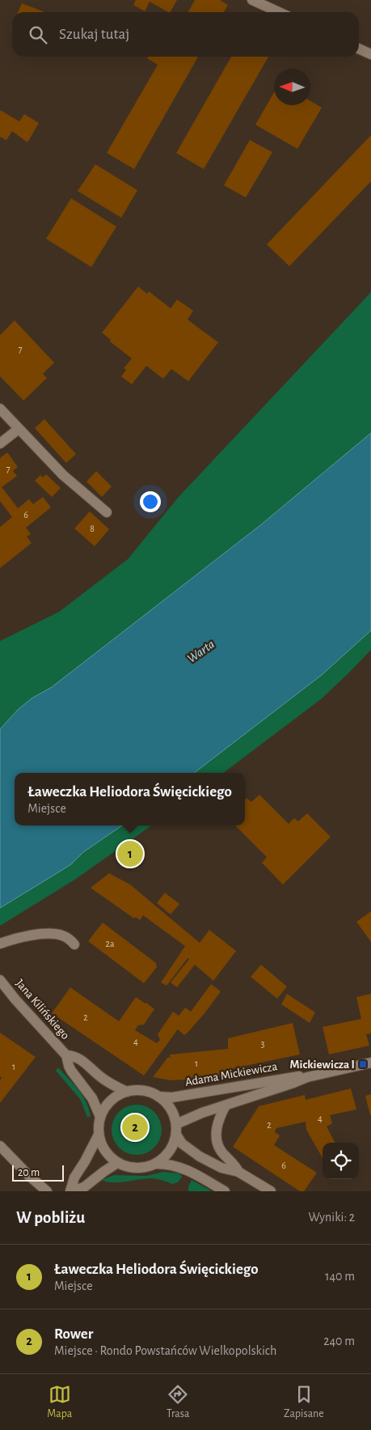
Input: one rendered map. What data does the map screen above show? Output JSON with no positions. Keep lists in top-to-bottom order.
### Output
{
  "streets": {
    "street": ["Jana Kilińskiego", "Adama Mickiewicza"]
  },
  "crossings": [
    ["Jana Kilińskiego", "Adama Mickiewicza"]
  ],
  "water": ["Warta"],
  "places": {
    "transit": ["Mickiewicza I"]
  },
  "house_numbers": [
    "7",
    "7",
    "6",
    "8",
    "2a",
    "2",
    "4",
    "3",
    "1",
    "1",
    "4",
    "2",
    "6"
  ],
  "scale_bar": "20 m",
  "north": "left",
  "page": {
    "search": "Szukaj tutaj",
    "popup": ["Ławeczka Heliodora Święcickiego", "Miejsce"],
    "pins": ["1", "2"],
    "scale": "20 m",
    "heading": ["W pobliżu", "Wyniki: 2"],
    "list": [
      {
        "mark": "1",
        "name": "Ławeczka Heliodora Święcickiego",
        "note": "Miejsce",
        "value": "140 m"
      },
      {
        "mark": "2",
        "name": "Rower",
        "note": "Miejsce · Rondo Powstańców Wielkopolskich",
        "value": "240 m"
      }
    ],
    "nav": ["Mapa", "Trasa", "Zapisane"]
  }
}
